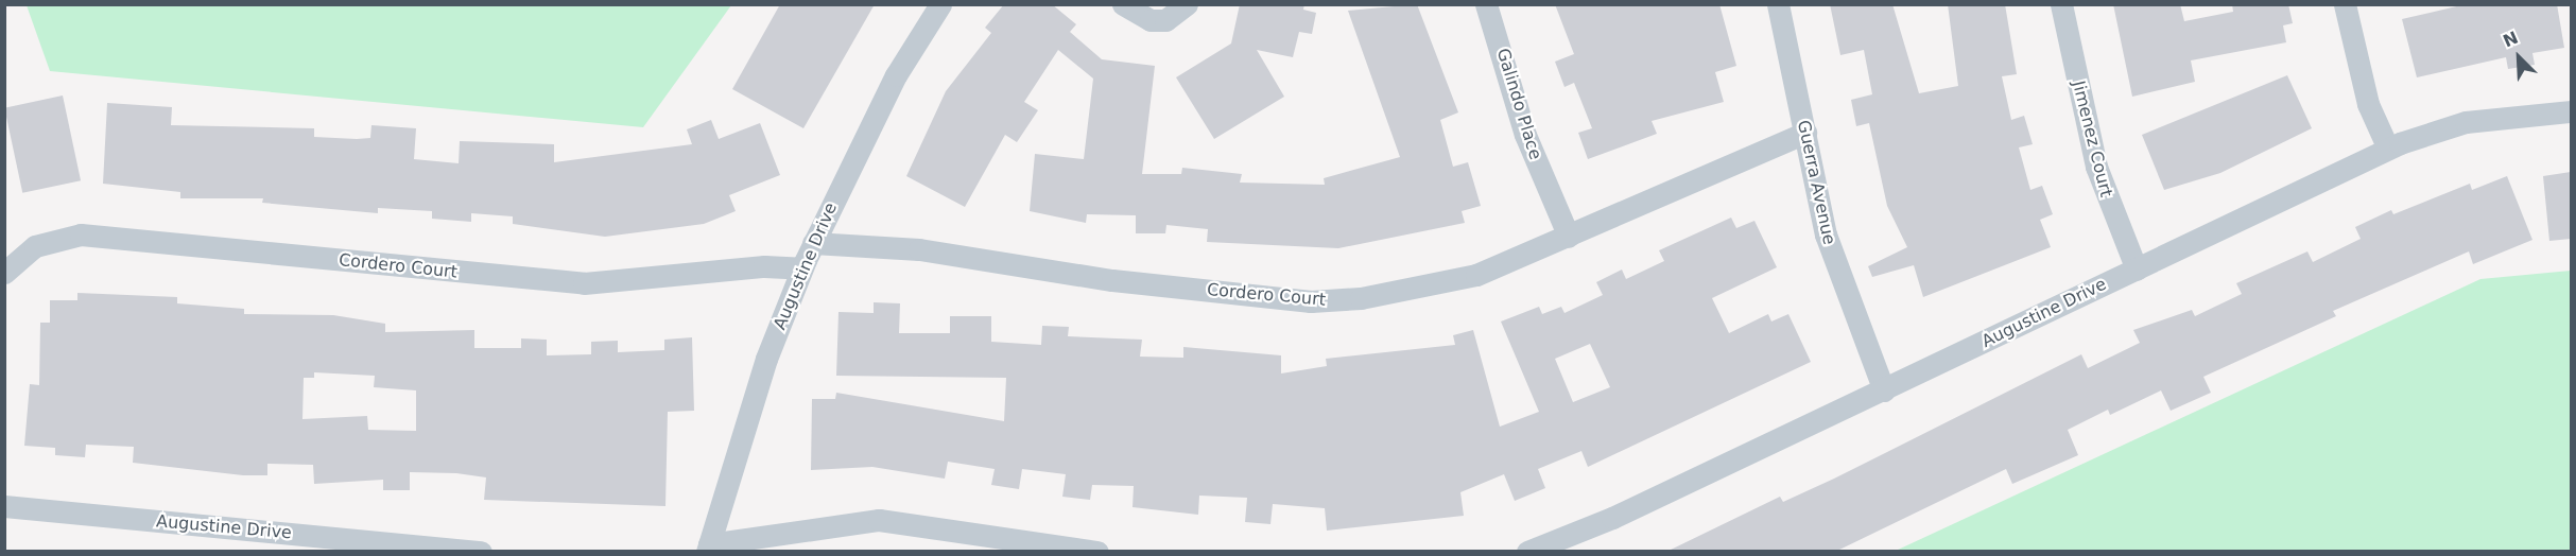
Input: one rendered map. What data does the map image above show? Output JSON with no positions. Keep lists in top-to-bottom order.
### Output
{
  "streets": {
    "street": [
      "Galindo Place",
      "Jimenez Court",
      "Guerra Avenue",
      "Cordero Court",
      "Augustine Drive"
    ]
  },
  "crossings": [
    ["Galindo Place", "Cordero Court"],
    ["Jimenez Court", "Augustine Drive"],
    ["Guerra Avenue", "Cordero Court"],
    ["Guerra Avenue", "Augustine Drive"],
    ["Cordero Court", "Augustine Drive"]
  ],
  "north": "top left"
}
